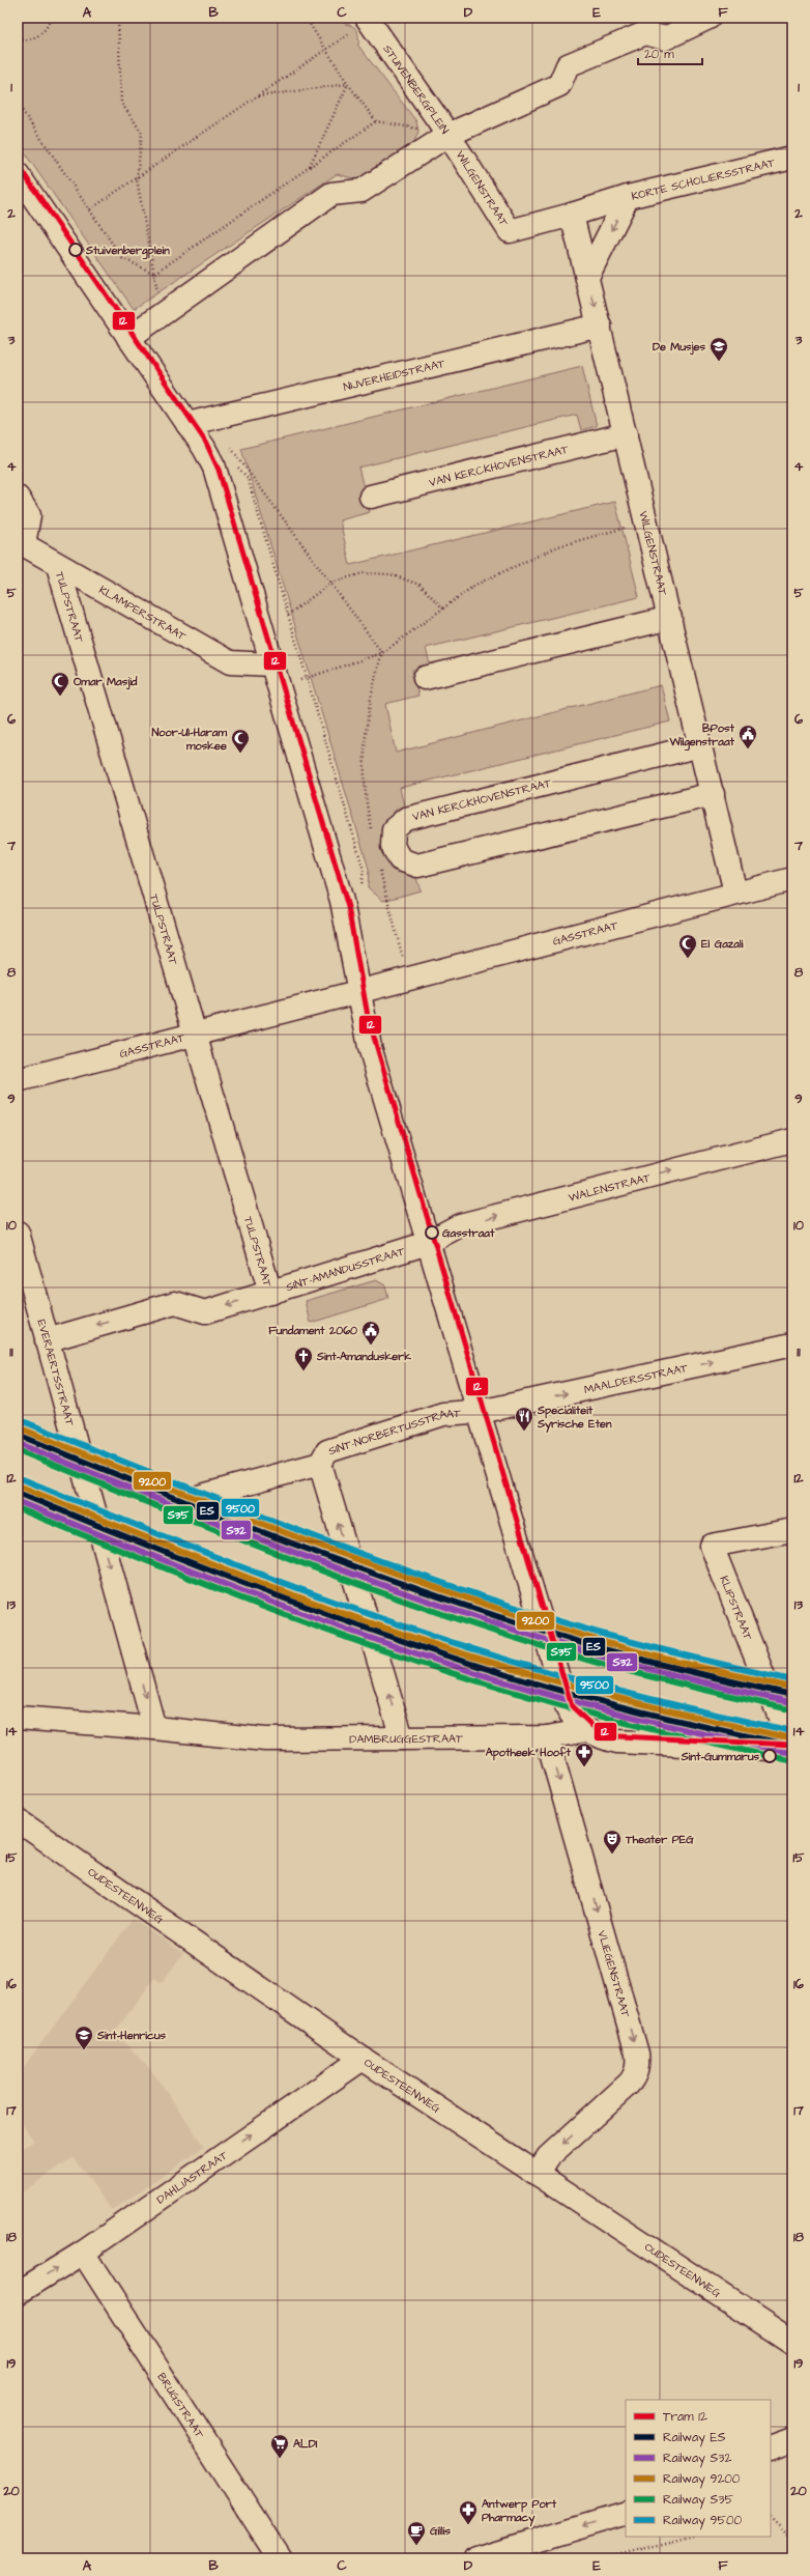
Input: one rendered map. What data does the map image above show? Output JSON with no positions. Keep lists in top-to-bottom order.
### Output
{
  "streets": {
    "street": [
      "STUIVENBERGPLEIN",
      "KORTE SCHOLIERSSTRAAT",
      "WILGENSTRAAT",
      "NIJVERHEIDSTRAAT",
      "VAN KERCKHOVENSTRAAT",
      "TULPSTRAAT",
      "KLAMPERSTRAAT",
      "GASSTRAAT",
      "WALENSTRAAT",
      "SINT-AMANDUSSTRAAT",
      "EVERAERTSSTRAAT",
      "MAALDERSSTRAAT",
      "SINT-NORBERTUSSTRAAT",
      "KLIPSTRAAT",
      "DAMBRUGGESTRAAT",
      "OUDESTEENWEG",
      "VLIEGENSTRAAT",
      "DAHLIASTRAAT",
      "BRUGSTRAAT"
    ]
  },
  "crossings": [
    ["STUIVENBERGPLEIN", "WILGENSTRAAT"],
    ["KORTE SCHOLIERSSTRAAT", "WILGENSTRAAT"],
    ["WILGENSTRAAT", "NIJVERHEIDSTRAAT"],
    ["WILGENSTRAAT", "VAN KERCKHOVENSTRAAT"],
    ["WILGENSTRAAT", "GASSTRAAT"],
    ["TULPSTRAAT", "KLAMPERSTRAAT"],
    ["TULPSTRAAT", "GASSTRAAT"],
    ["TULPSTRAAT", "SINT-AMANDUSSTRAAT"],
    ["WALENSTRAAT", "SINT-AMANDUSSTRAAT"],
    ["SINT-AMANDUSSTRAAT", "EVERAERTSSTRAAT"],
    ["EVERAERTSSTRAAT", "DAMBRUGGESTRAAT"],
    ["MAALDERSSTRAAT", "SINT-NORBERTUSSTRAAT"],
    ["DAMBRUGGESTRAAT", "VLIEGENSTRAAT"],
    ["OUDESTEENWEG", "VLIEGENSTRAAT"],
    ["OUDESTEENWEG", "DAHLIASTRAAT"],
    ["DAHLIASTRAAT", "BRUGSTRAAT"]
  ],
  "one_way": [
    "WALENSTRAAT",
    "SINT-AMANDUSSTRAAT",
    "EVERAERTSSTRAAT",
    "MAALDERSSTRAAT",
    "VLIEGENSTRAAT",
    "DAHLIASTRAAT"
  ],
  "places": {
    "other": ["Stuivenbergplein", "Gasstraat", "Sint-Gummarus"],
    "school or university": ["De Musjes", "Sint-Henricus"],
    "mosque": ["Omar Masjid", "Noor-Ul-Haram moskee", "El Gazali"],
    "public building": ["BPost Wilgenstraat", "Fundament 2060"],
    "church": ["Sint-Amanduskerk"],
    "restaurant": ["Specialiteit Syrische Eten"],
    "pharmacy": ["Apotheek Hooft", "Antwerp Port Pharmacy"],
    "theatre": ["Theater PEG"],
    "supermarket": ["ALDI"],
    "cafe": ["Gillis"]
  },
  "lines": [
    "tram line 12",
    "rail line 9500",
    "rail line 9200",
    "rail line ES",
    "rail line S32",
    "rail line S35"
  ],
  "legend": [
    "Tram 12",
    "Railway ES",
    "Railway S32",
    "Railway 9200",
    "Railway S35",
    "Railway 9500"
  ],
  "scale_bar": "20 m",
  "grid": {
    "columns": [
      "A",
      "B",
      "C",
      "D",
      "E",
      "F"
    ],
    "rows": [
      "1",
      "2",
      "3",
      "4",
      "5",
      "6",
      "7",
      "8",
      "9",
      "10",
      "11",
      "12",
      "13",
      "14",
      "15",
      "16",
      "17",
      "18",
      "19",
      "20"
    ]
  }
}
